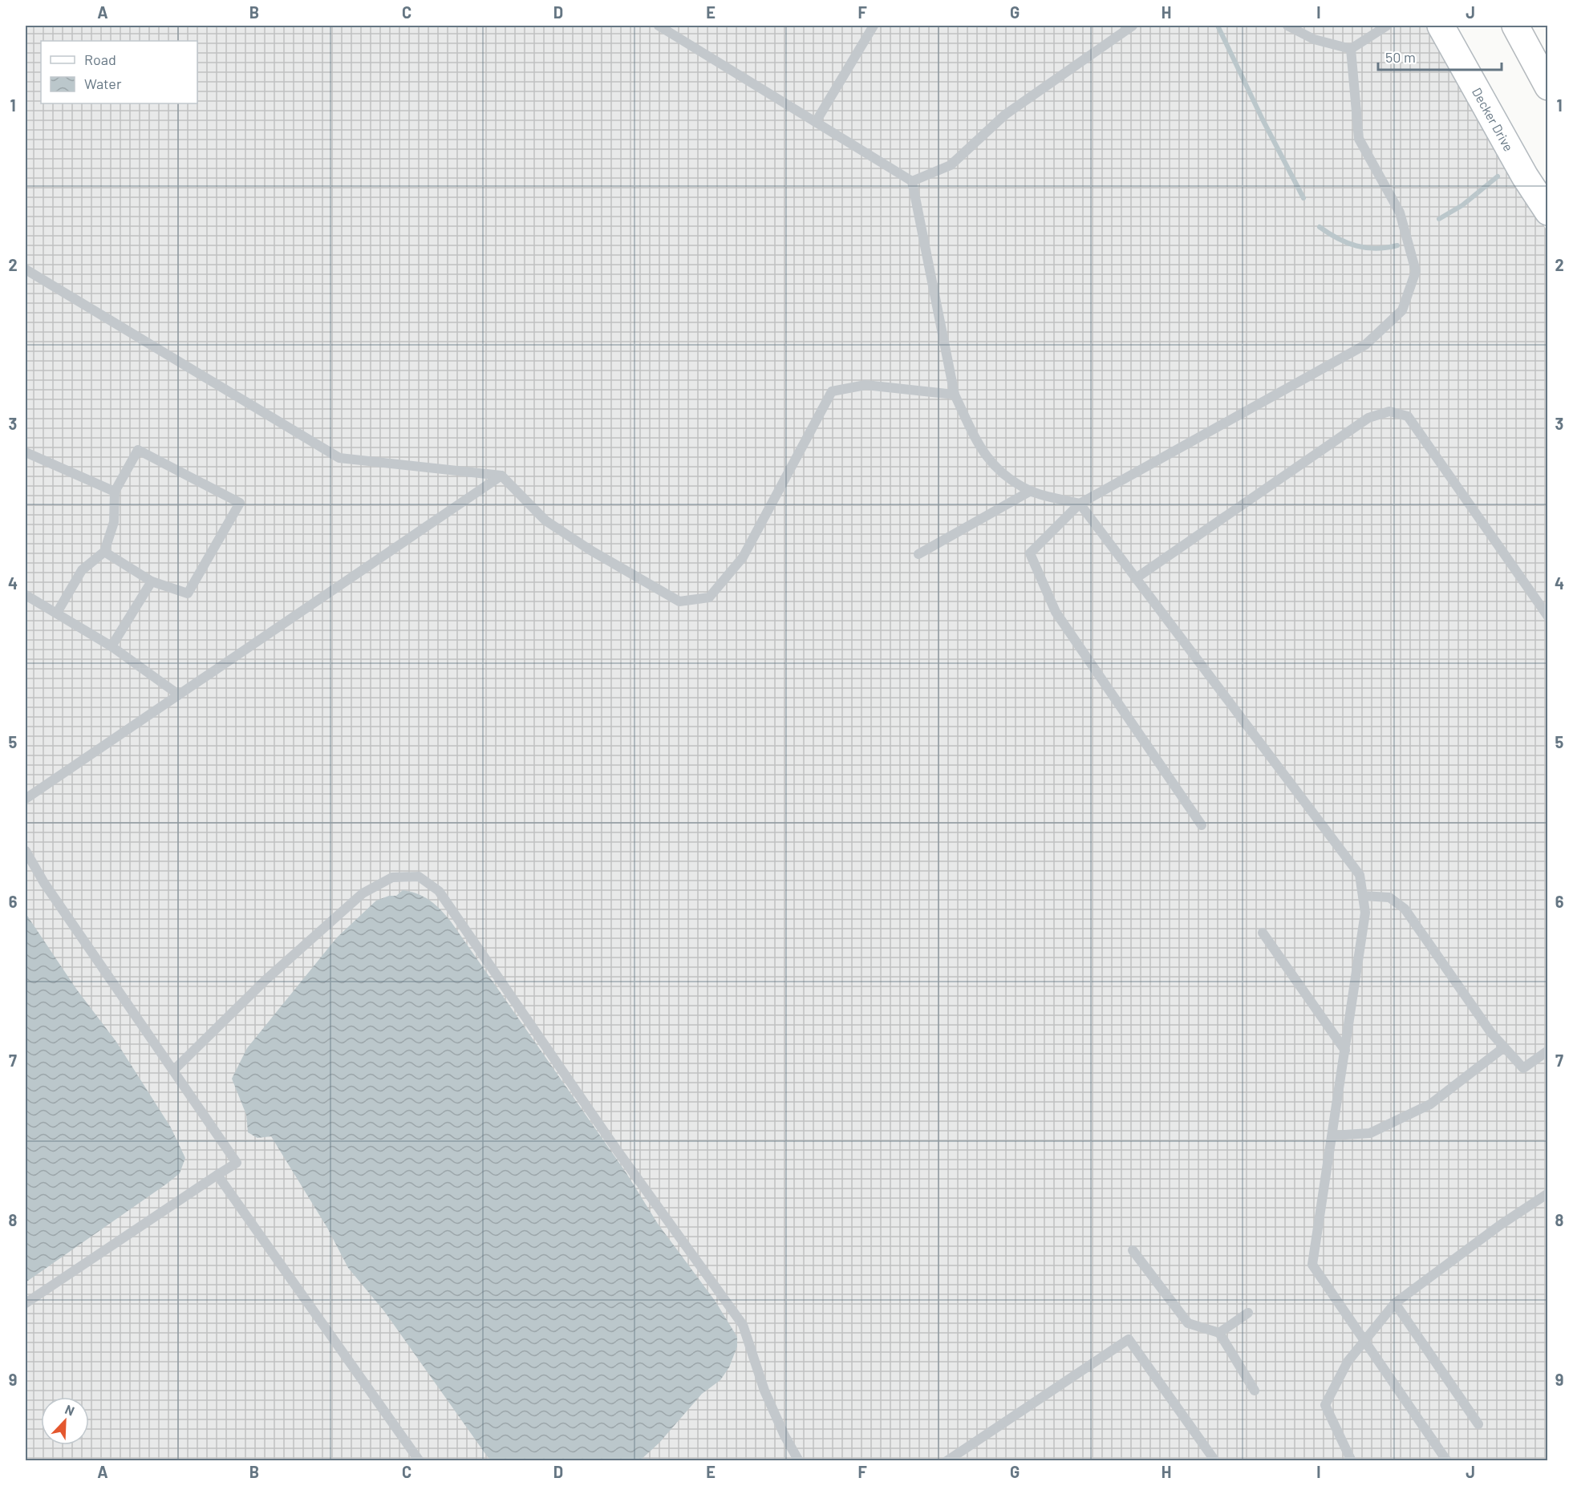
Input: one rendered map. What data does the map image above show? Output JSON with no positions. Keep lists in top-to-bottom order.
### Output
{
  "streets": {
    "main road": ["Decker Drive"]
  },
  "legend": ["Road", "Water"],
  "scale_bar": "50 m",
  "north": "top right",
  "grid": {
    "columns": [
      "A",
      "B",
      "C",
      "D",
      "E",
      "F",
      "G",
      "H",
      "I",
      "J"
    ],
    "rows": [
      "1",
      "2",
      "3",
      "4",
      "5",
      "6",
      "7",
      "8",
      "9"
    ]
  }
}
